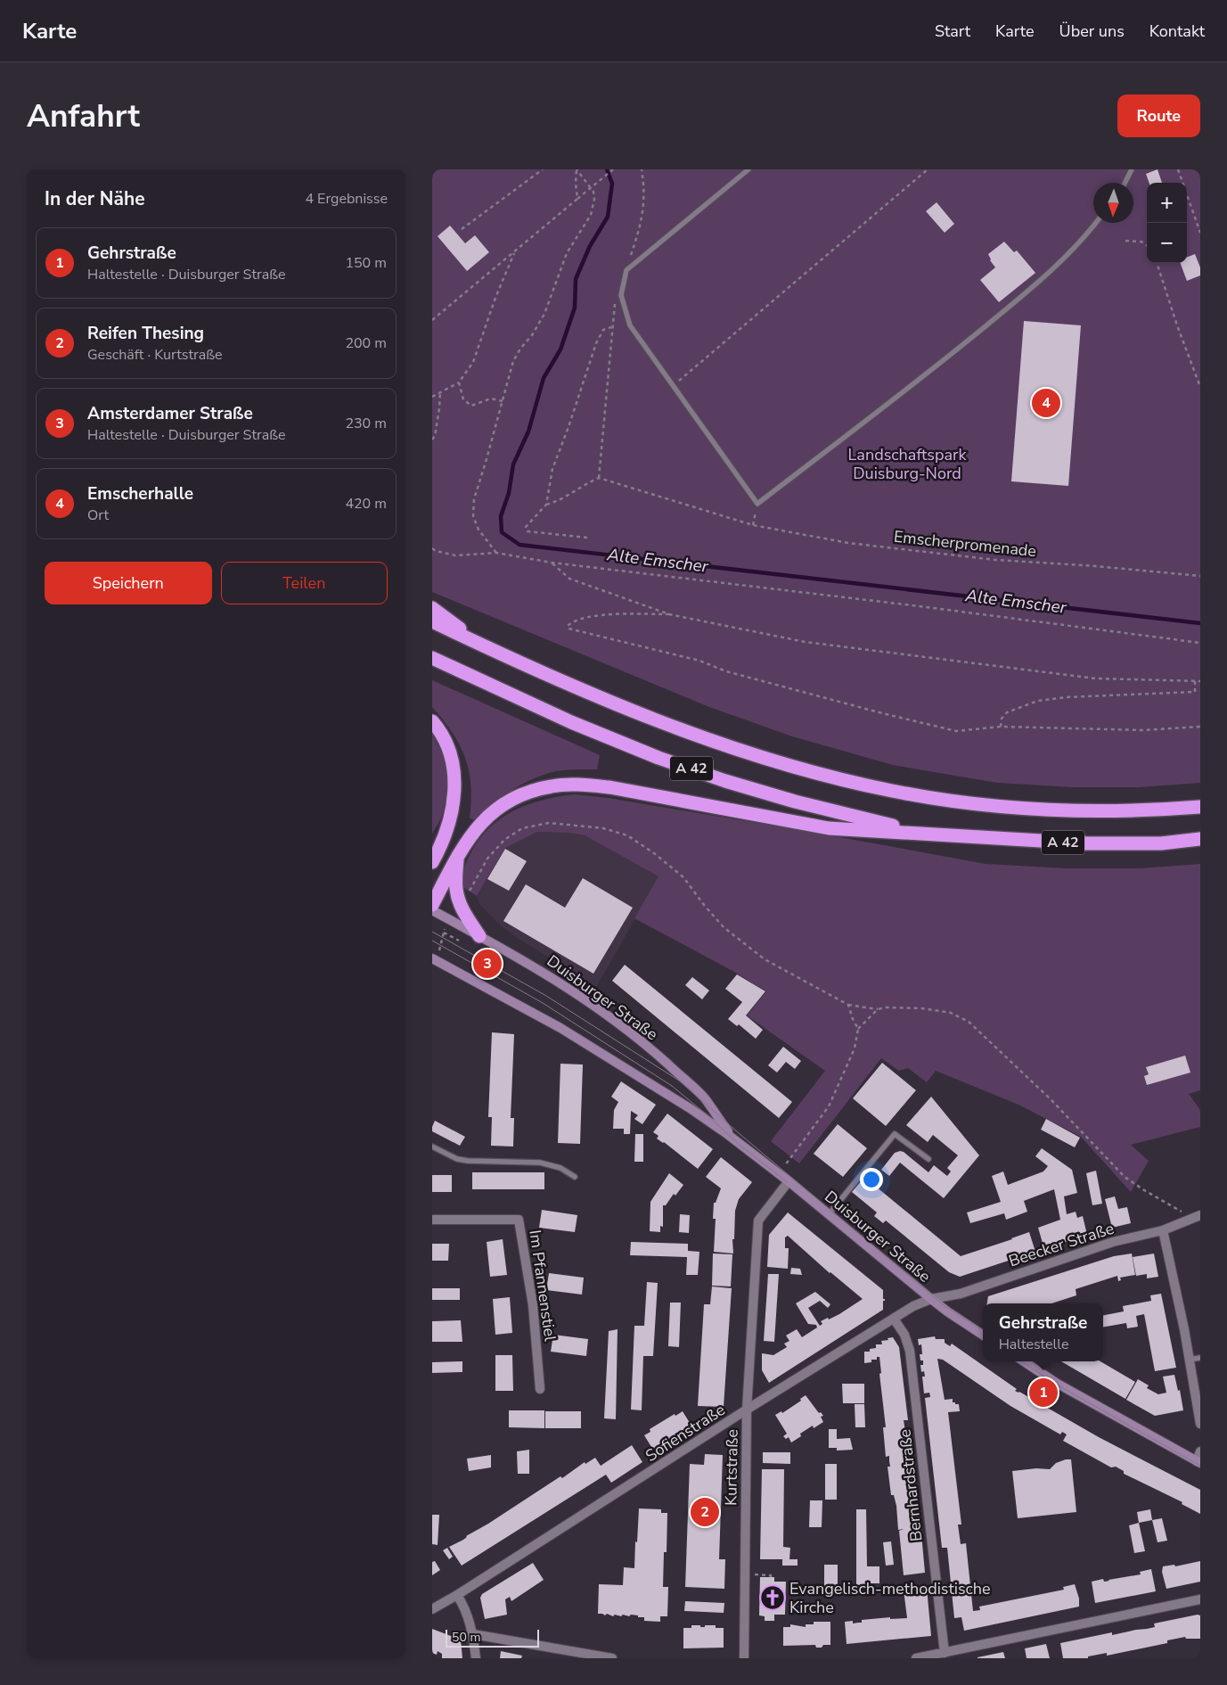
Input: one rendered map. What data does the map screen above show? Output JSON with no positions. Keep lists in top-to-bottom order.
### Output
{
  "streets": {
    "highway": ["A 42"],
    "main road": ["Duisburger Straße"],
    "street": [
      "Beecker Straße",
      "Im Pfannenstiel",
      "Sofienstraße",
      "Kurtstraße",
      "Bernhardstraße"
    ],
    "path": ["Emscherpromenade"]
  },
  "crossings": [
    ["Duisburger Straße", "Beecker Straße"],
    ["Duisburger Straße", "Sofienstraße"],
    ["Duisburger Straße", "Kurtstraße"],
    ["Beecker Straße", "Sofienstraße"],
    ["Sofienstraße", "Kurtstraße"],
    ["Sofienstraße", "Bernhardstraße"]
  ],
  "water": ["Alte Emscher"],
  "parks": ["Landschaftspark Duisburg-Nord"],
  "places": {
    "church": ["Evangelisch-methodistische Kirche"]
  },
  "scale_bar": "50 m",
  "north": "bottom",
  "page": {
    "header": "Karte",
    "nav": [
      "Start",
      "Karte",
      "Über uns",
      "Kontakt"
    ],
    "buttons": [
      "Route",
      ["Speichern", "Teilen"]
    ],
    "title": "Anfahrt",
    "heading": ["In der Nähe", "4 Ergebnisse"],
    "map_buttons": ["+", "−"],
    "list": [
      {
        "mark": "1",
        "name": "Gehrstraße",
        "note": "Haltestelle · Duisburger Straße",
        "value": "150 m"
      },
      {
        "mark": "2",
        "name": "Reifen Thesing",
        "note": "Geschäft · Kurtstraße",
        "value": "200 m"
      },
      {
        "mark": "3",
        "name": "Amsterdamer Straße",
        "note": "Haltestelle · Duisburger Straße",
        "value": "230 m"
      },
      {
        "mark": "4",
        "name": "Emscherhalle",
        "note": "Ort",
        "value": "420 m"
      }
    ],
    "pins": [
      "4",
      "3",
      "1",
      "2"
    ],
    "popup": ["Gehrstraße", "Haltestelle"],
    "scale": "50 m"
  }
}
